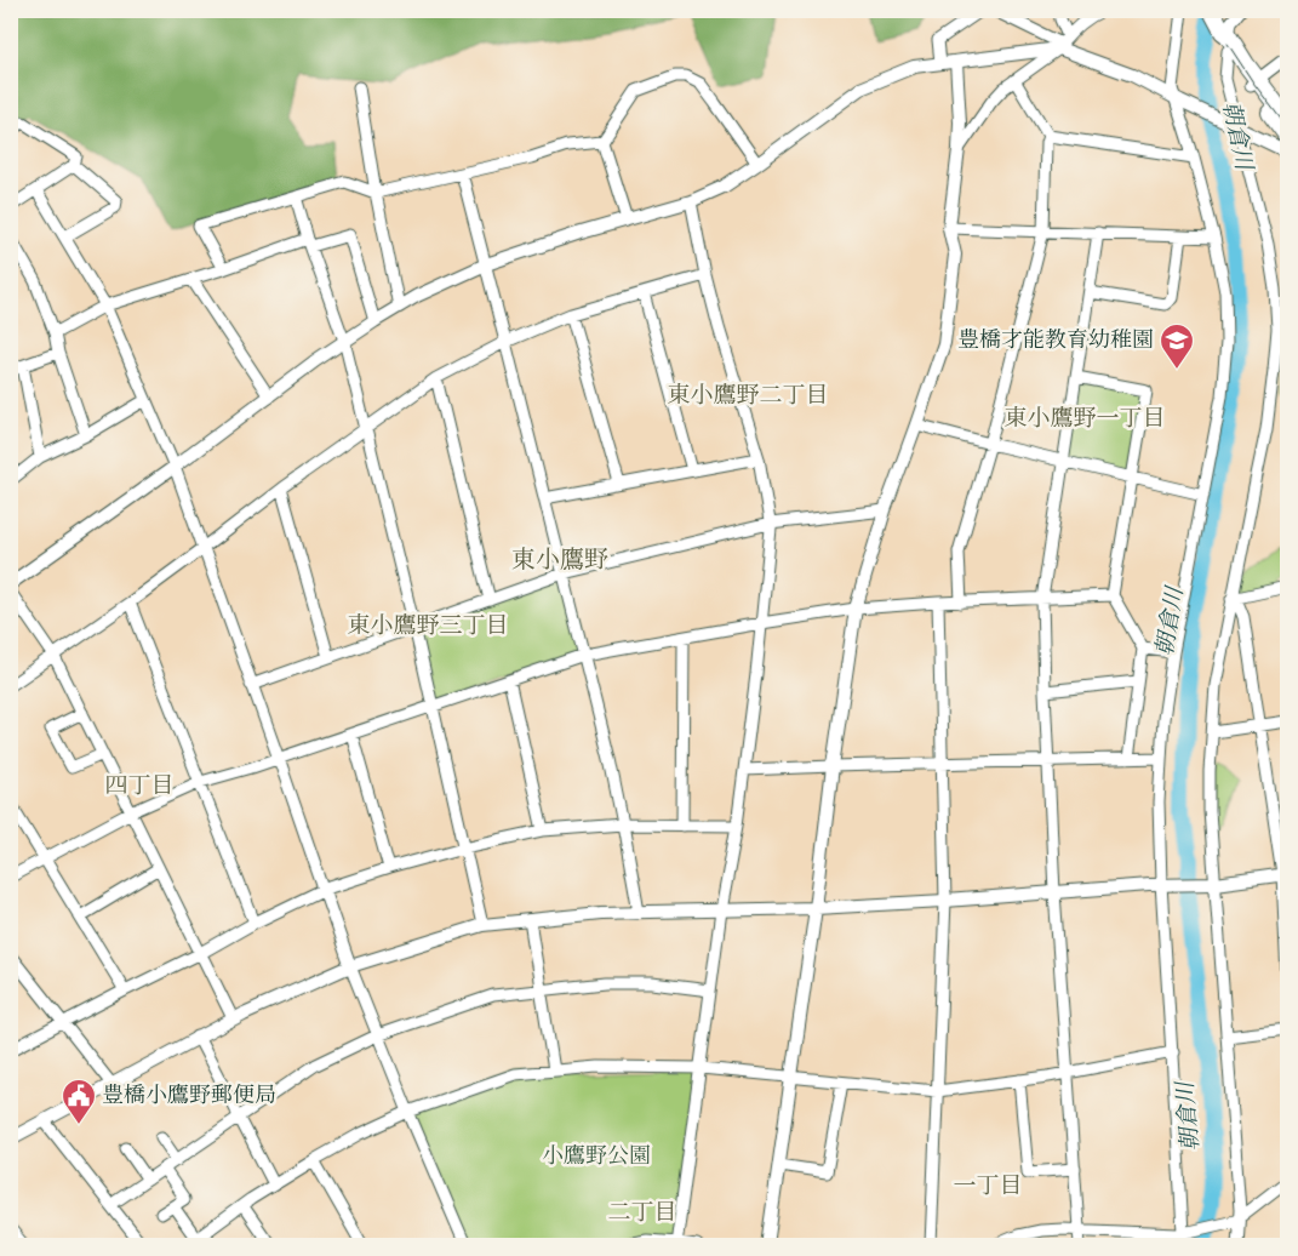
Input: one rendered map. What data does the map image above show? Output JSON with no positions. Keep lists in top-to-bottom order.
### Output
{
  "districts": [
    "東小鷹野二丁目",
    "東小鷹野一丁目",
    "東小鷹野",
    "東小鷹野三丁目",
    "四丁目",
    "一丁目",
    "二丁目"
  ],
  "water": ["朝倉川"],
  "parks": ["小鷹野公園"],
  "places": {
    "school or university": ["豊橋才能教育幼稚園"],
    "public building": ["豊橋小鷹野郵便局"]
  }
}
